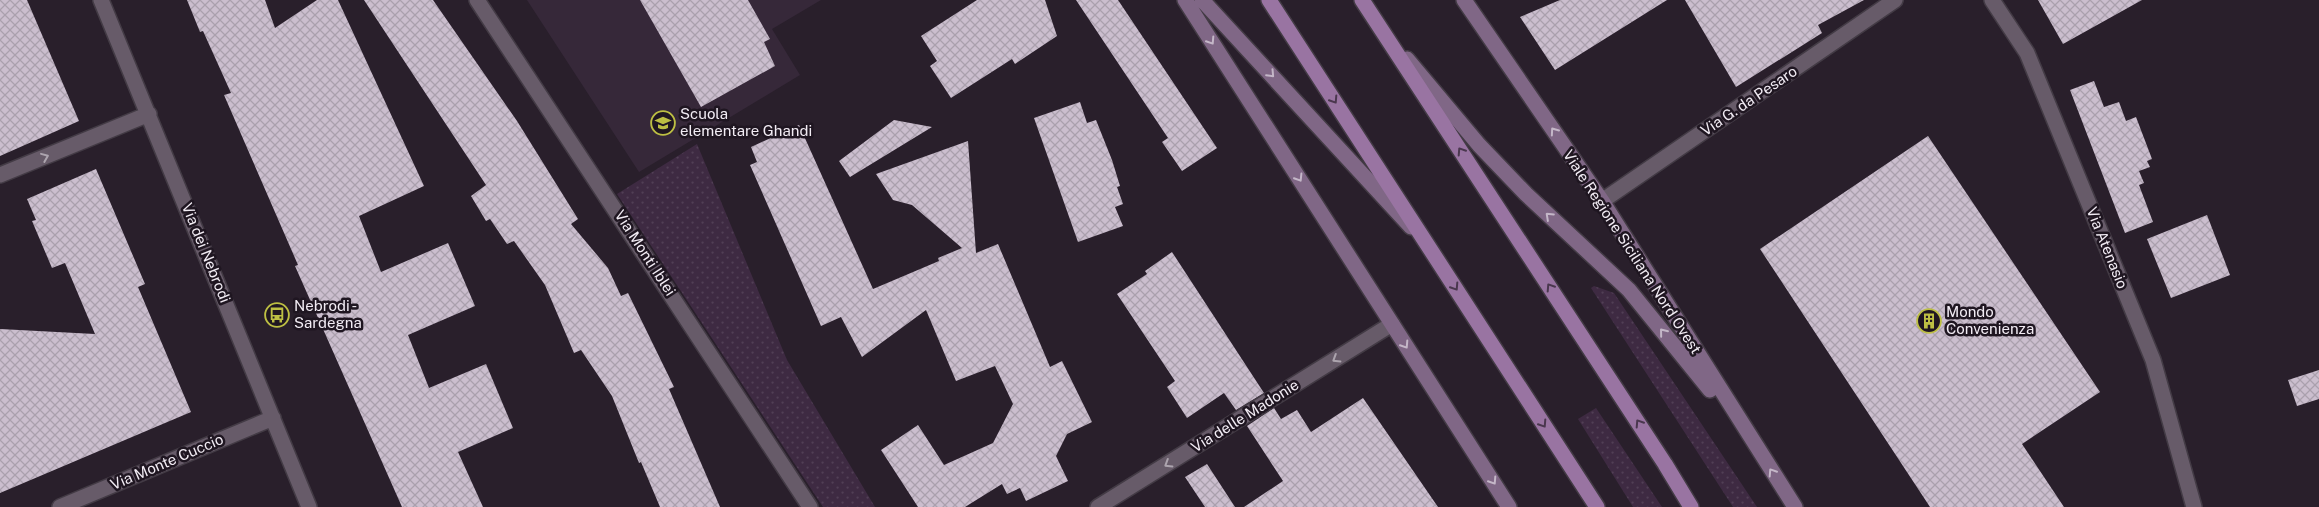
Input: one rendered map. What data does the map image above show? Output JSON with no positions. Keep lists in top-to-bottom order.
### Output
{
  "streets": {
    "street": [
      "Via G. da Pesaro",
      "Via Atenasio",
      "Viale Regione Siciliana Nord Ovest",
      "Via dei Nebrodi",
      "Via Monti Iblei",
      "Via delle Madonie",
      "Via Monte Cuccio"
    ]
  },
  "crossings": [
    ["Via G. da Pesaro", "Viale Regione Siciliana Nord Ovest"],
    ["Via dei Nebrodi", "Via Monte Cuccio"]
  ],
  "one_way": ["Via delle Madonie"],
  "places": {
    "school or university": ["Scuola elementare Ghandi"],
    "bus stop": ["Nebrodi - Sardegna"],
    "building": ["Mondo Convenienza"]
  }
}
